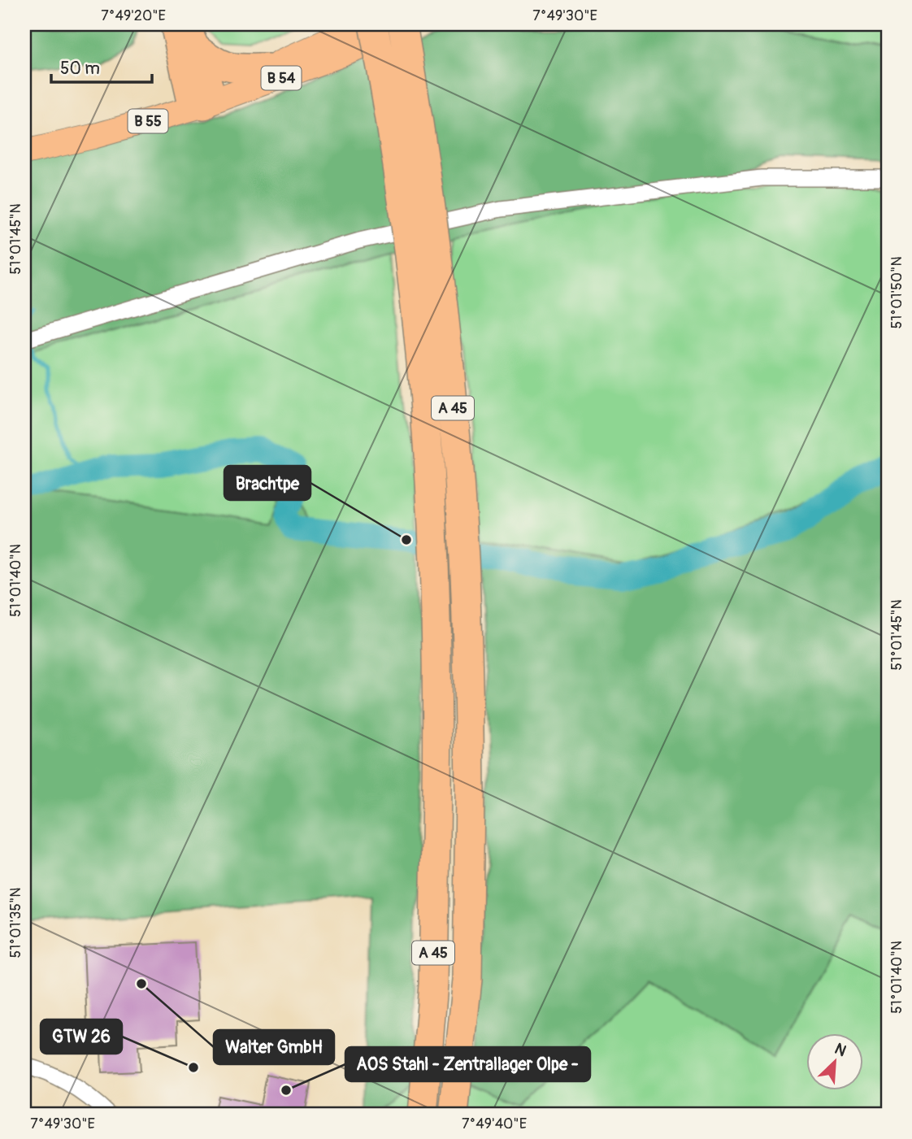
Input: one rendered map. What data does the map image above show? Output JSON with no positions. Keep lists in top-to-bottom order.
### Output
{
  "streets": {
    "highway": ["A 45"],
    "main road": ["B 54", "B 55"]
  },
  "crossings": [
    ["B 54", "B 55"],
    ["B 54", "A 45"]
  ],
  "places": [
    "Brachtpe",
    "Walter GmbH",
    "GTW 26",
    "AOS Stahl - Zentrallager Olpe -"
  ],
  "scale_bar": "50 m",
  "north": "top right",
  "coordinates": [
    "7°49'20\"E",
    "7°49'30\"E",
    "51°01'45\"N",
    "51°01'50\"N",
    "51°01'40\"N",
    "51°01'35\"N",
    "7°49'40\"E"
  ]
}
